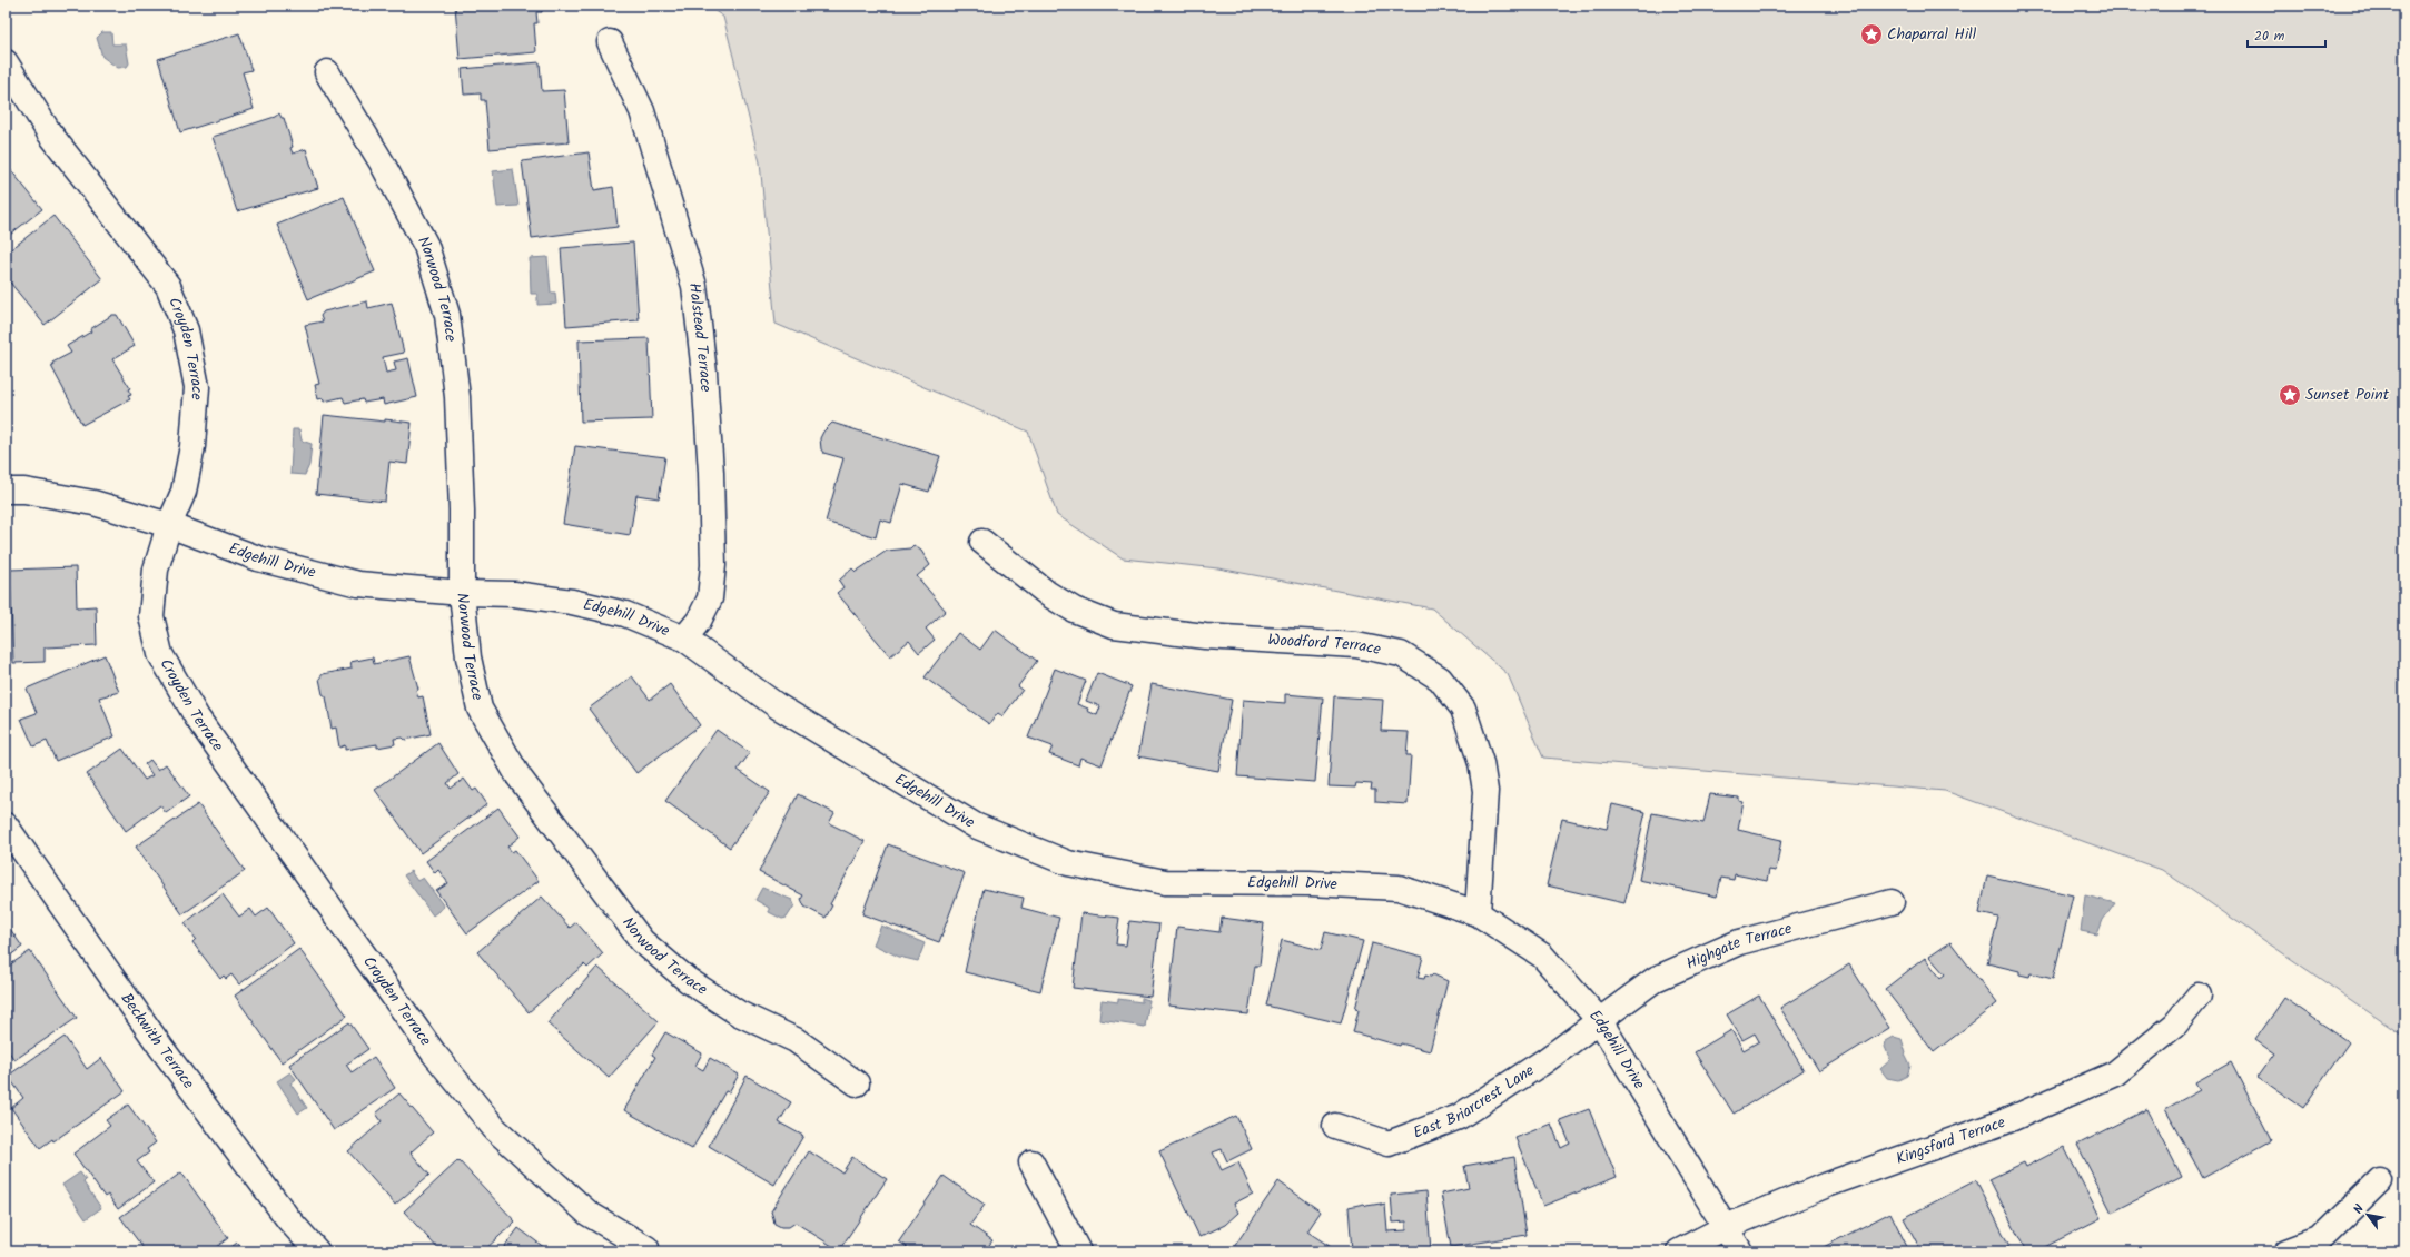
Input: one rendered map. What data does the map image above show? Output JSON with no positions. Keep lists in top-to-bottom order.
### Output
{
  "streets": {
    "street": [
      "Norwood Terrace",
      "Halstead Terrace",
      "Croyden Terrace",
      "Edgehill Drive",
      "Woodford Terrace",
      "Highgate Terrace",
      "Beckwith Terrace",
      "East Briarcrest Lane",
      "Kingsford Terrace"
    ]
  },
  "crossings": [
    ["Norwood Terrace", "Edgehill Drive"],
    ["Halstead Terrace", "Edgehill Drive"],
    ["Croyden Terrace", "Edgehill Drive"],
    ["Edgehill Drive", "Woodford Terrace"],
    ["Edgehill Drive", "Highgate Terrace"],
    ["Edgehill Drive", "East Briarcrest Lane"],
    ["Edgehill Drive", "Kingsford Terrace"],
    ["Highgate Terrace", "East Briarcrest Lane"]
  ],
  "places": {
    "place": ["Chaparral Hill", "Sunset Point"]
  },
  "scale_bar": "20 m",
  "north": "top left"
}
